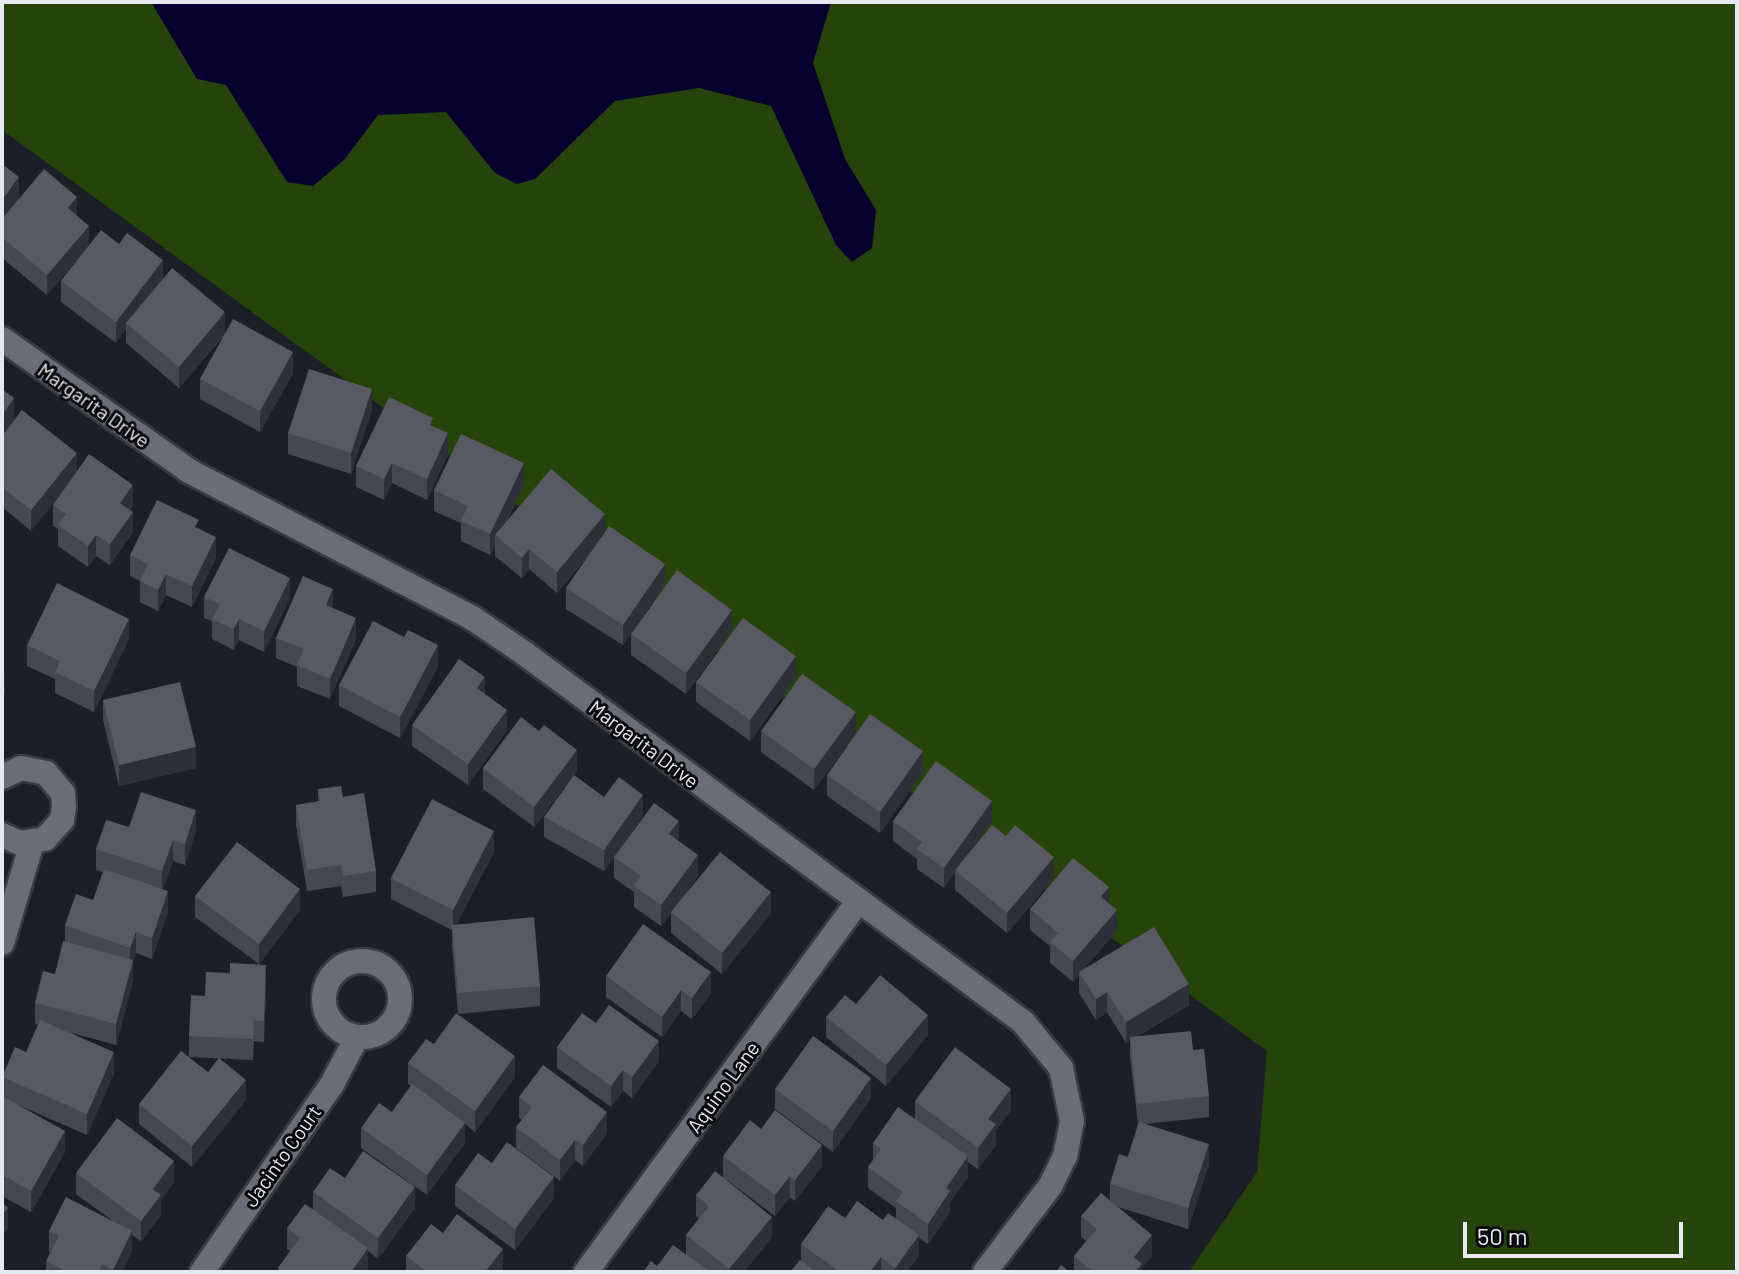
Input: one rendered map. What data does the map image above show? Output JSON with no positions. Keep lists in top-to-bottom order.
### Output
{
  "streets": {
    "street": ["Margarita Drive", "Aquino Lane", "Jacinto Court"]
  },
  "crossings": [
    ["Margarita Drive", "Aquino Lane"]
  ],
  "scale_bar": "50 m"
}
